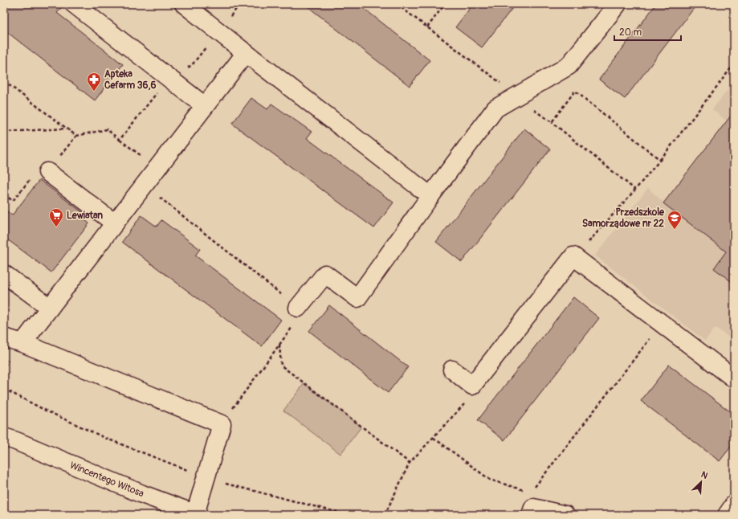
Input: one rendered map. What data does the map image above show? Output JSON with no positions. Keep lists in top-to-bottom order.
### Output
{
  "streets": {
    "street": ["Wincentego Witosa"]
  },
  "places": {
    "pharmacy": ["Apteka Cefarm 36,6"],
    "supermarket": ["Lewiatan"],
    "school or university": ["Przedszkole Samorządowe nr 22"]
  },
  "scale_bar": "20 m",
  "north": "top right"
}
